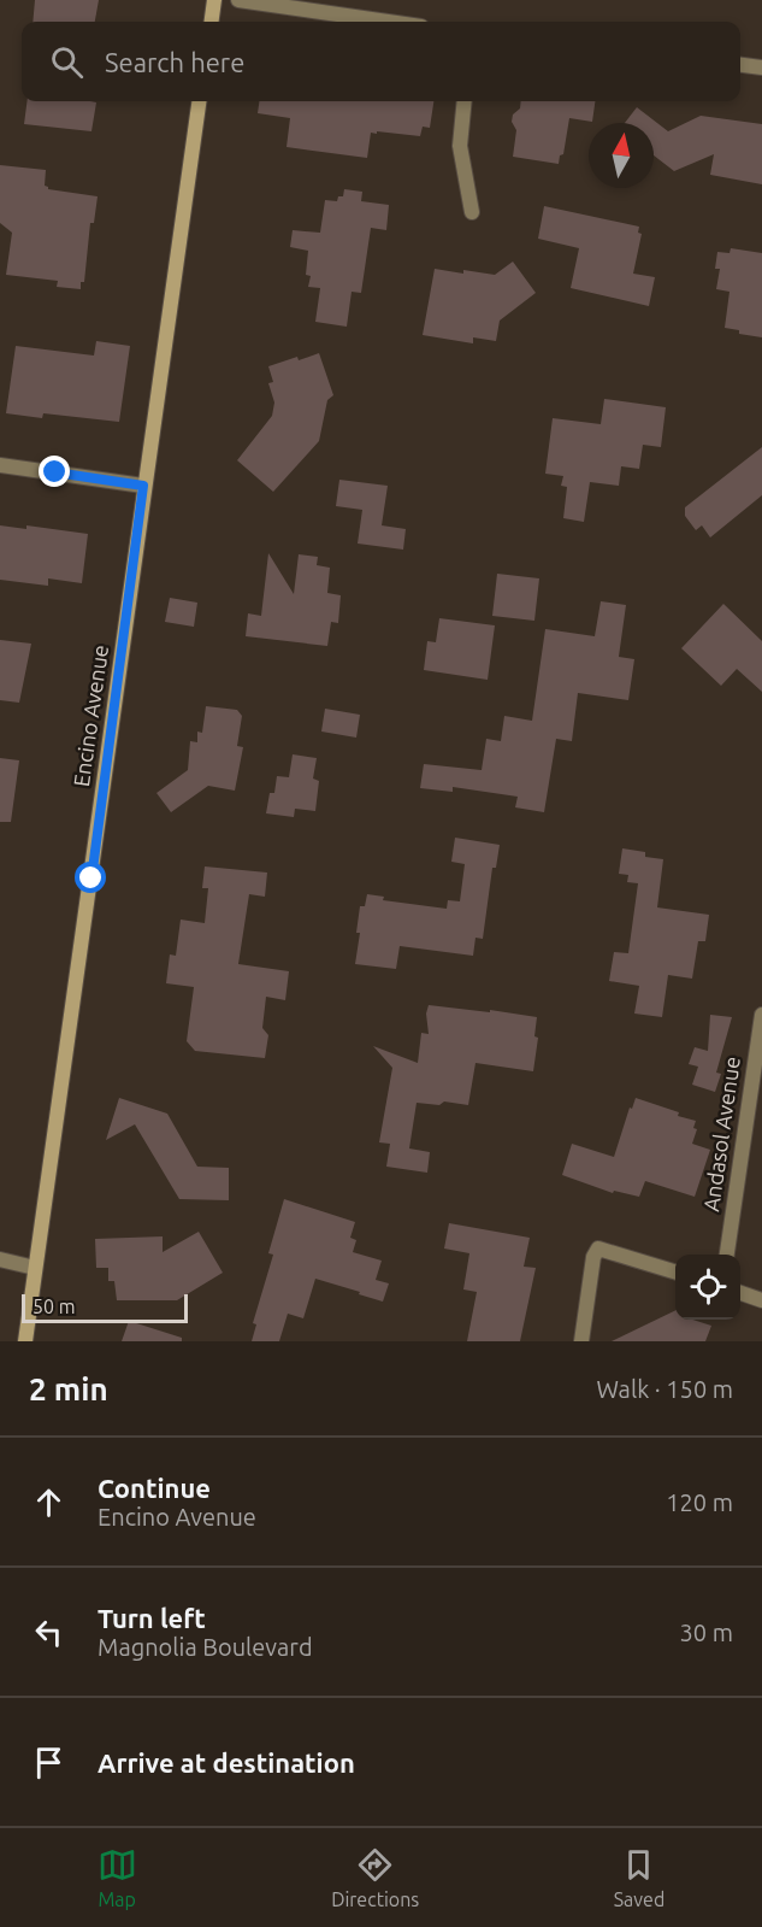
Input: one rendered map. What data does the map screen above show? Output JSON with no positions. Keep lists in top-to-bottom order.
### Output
{
  "streets": {
    "street": ["Encino Avenue", "Andasol Avenue"]
  },
  "scale_bar": "50 m",
  "north": "top",
  "page": {
    "search": "Search here",
    "scale": "50 m",
    "heading": ["2 min", "Walk · 150 m"],
    "list": [
      ["Continue", "Encino Avenue", "120 m"],
      ["Turn left", "Magnolia Boulevard", "30 m"],
      "Arrive at destination"
    ],
    "nav": ["Map", "Directions", "Saved"]
  }
}
